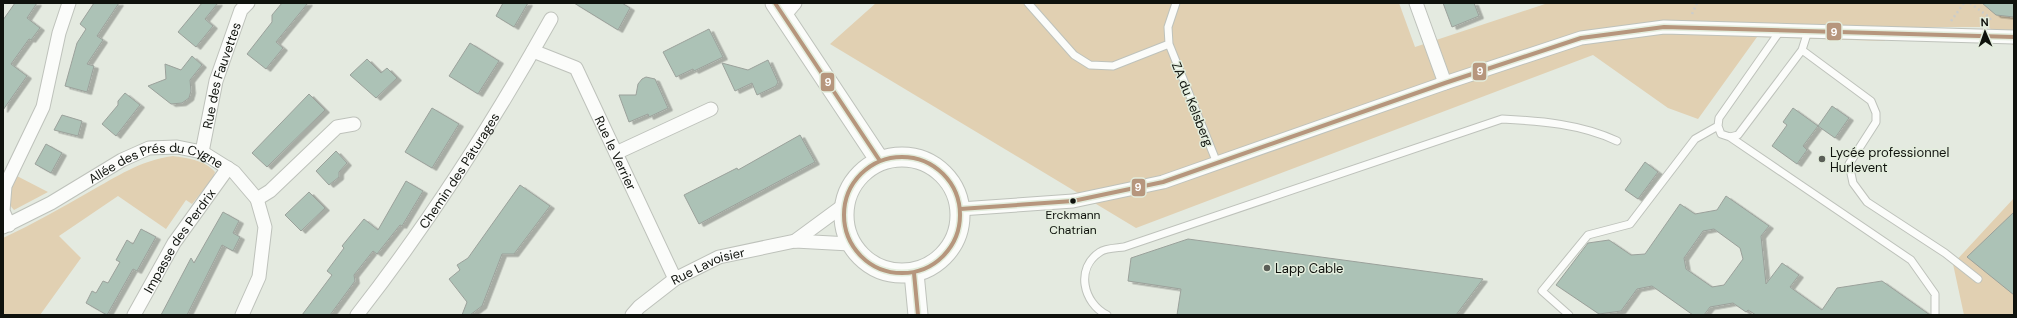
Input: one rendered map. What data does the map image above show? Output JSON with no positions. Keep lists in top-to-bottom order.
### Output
{
  "streets": {
    "street": [
      "Rue des Fauvettes",
      "Rue le Verrier",
      "Chemin des Pâturages",
      "Allée des Prés du Cygne",
      "Impasse des Perdrix",
      "Rue Lavoisier"
    ],
    "lane": ["ZA du Kelsberg"]
  },
  "crossings": [
    ["Rue des Fauvettes", "Allée des Prés du Cygne"],
    ["Rue le Verrier", "Chemin des Pâturages"],
    ["Rue le Verrier", "Rue Lavoisier"],
    ["Allée des Prés du Cygne", "Impasse des Perdrix"]
  ],
  "places": ["Lycée professionnel Hurlevent", "Erckmann Chatrian", "Lapp Cable"],
  "lines": ["transit line 9"],
  "north": "top"
}
